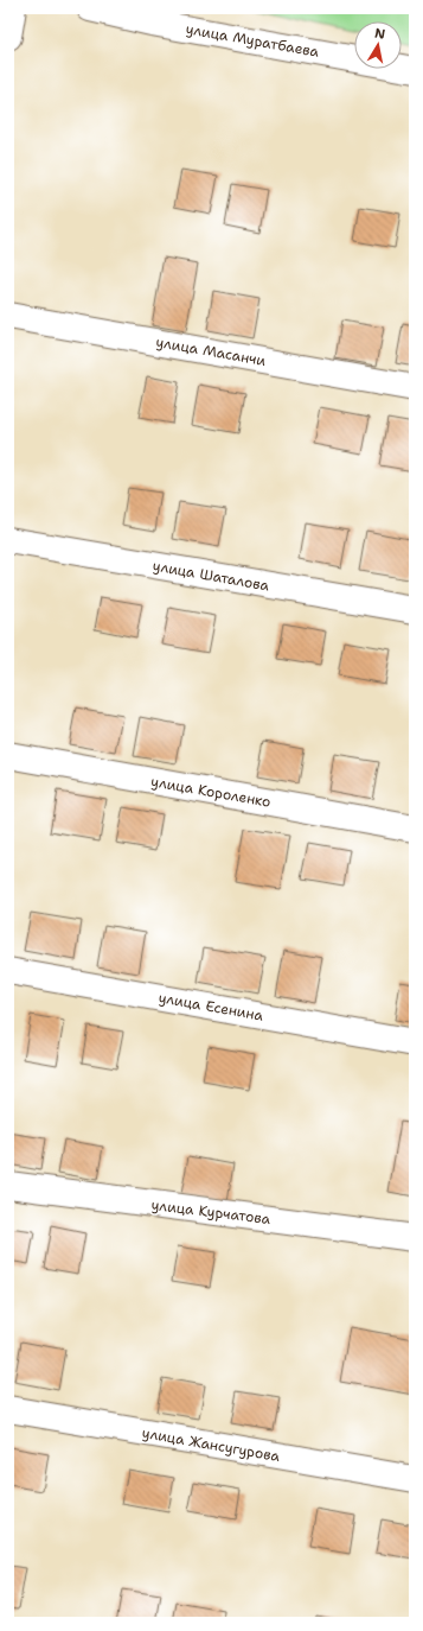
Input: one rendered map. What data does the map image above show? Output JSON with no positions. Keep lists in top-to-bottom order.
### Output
{
  "streets": {
    "street": [
      "улица Муратбаева",
      "улица Масанчи",
      "улица Шаталова",
      "улица Короленко",
      "улица Есенина",
      "улица Курчатова",
      "улица Жансугурова"
    ]
  },
  "north": "top"
}
